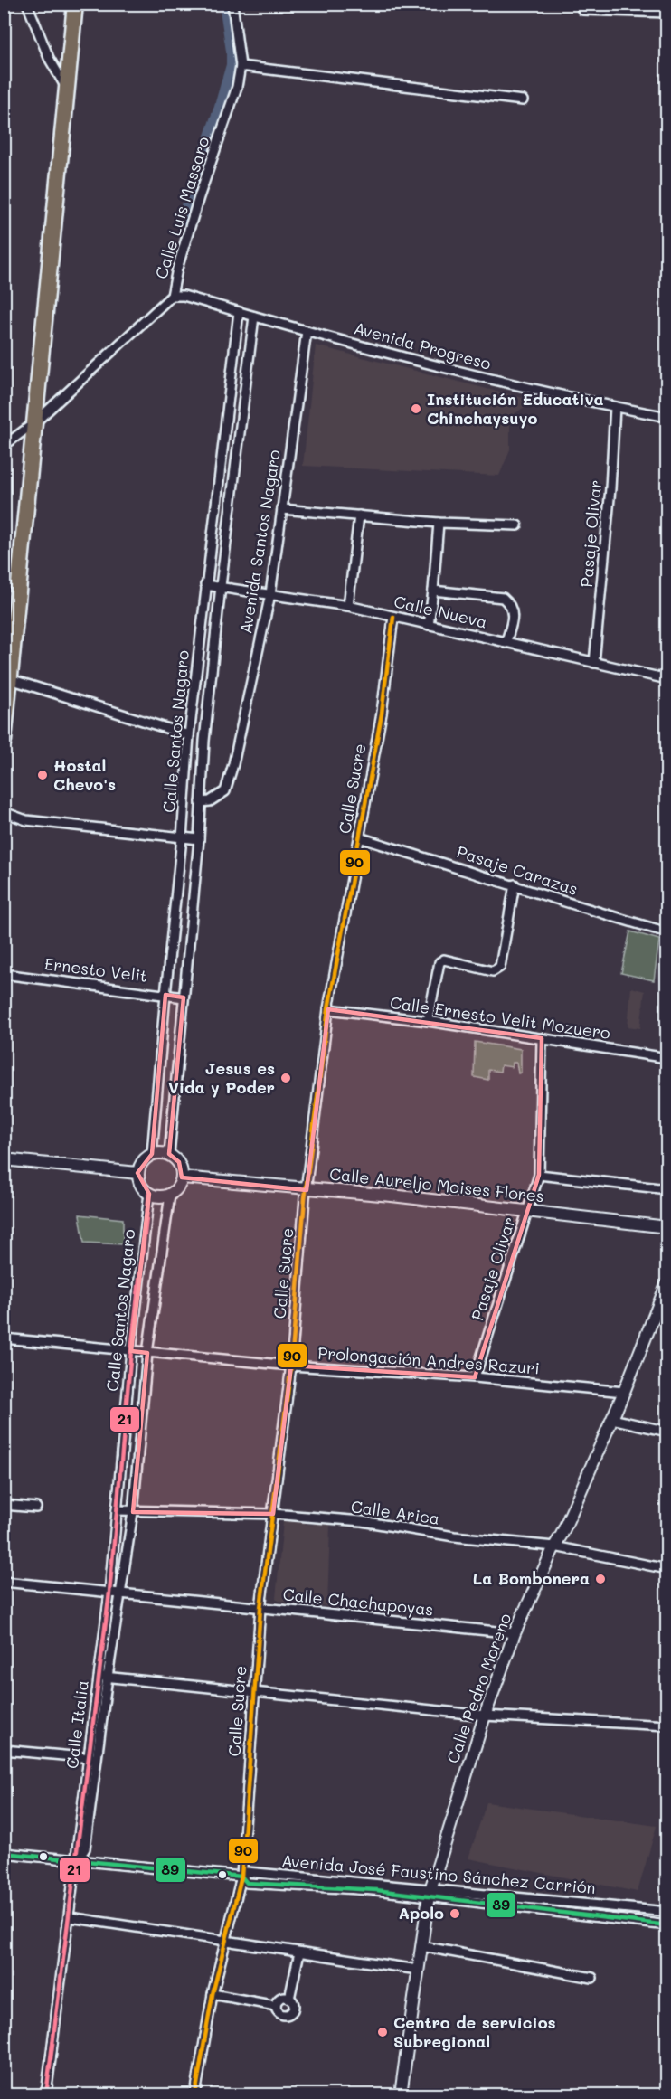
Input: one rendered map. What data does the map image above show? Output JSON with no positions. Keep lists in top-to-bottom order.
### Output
{
  "streets": {
    "main road": ["Calle Aureljo Moises Flores", "Calle Pedro Moreno"],
    "street": [
      "Calle Luis Massaro",
      "Avenida Progreso",
      "Pasaje Olivar",
      "Avenida Santos Nagaro",
      "Calle Nueva",
      "Calle Santos Nagaro",
      "Calle Sucre",
      "Pasaje Carazas",
      "Ernesto Velit",
      "Calle Ernesto Velit Mozuero",
      "Prolongación Andres Razuri",
      "Calle Arica",
      "Calle Chachapoyas",
      "Calle Italia",
      "Avenida José Faustino Sánchez Carrión"
    ]
  },
  "crossings": [
    ["Calle Luis Massaro", "Avenida Progreso"],
    ["Avenida Progreso", "Pasaje Olivar"],
    ["Avenida Progreso", "Avenida Santos Nagaro"],
    ["Avenida Progreso", "Calle Santos Nagaro"],
    ["Pasaje Olivar", "Calle Nueva"],
    ["Pasaje Olivar", "Calle Ernesto Velit Mozuero"],
    ["Pasaje Olivar", "Calle Aureljo Moises Flores"],
    ["Pasaje Olivar", "Prolongación Andres Razuri"],
    ["Avenida Santos Nagaro", "Calle Nueva"],
    ["Avenida Santos Nagaro", "Calle Santos Nagaro"],
    ["Calle Nueva", "Calle Santos Nagaro"],
    ["Calle Nueva", "Calle Sucre"],
    ["Calle Santos Nagaro", "Ernesto Velit"],
    ["Calle Santos Nagaro", "Calle Aureljo Moises Flores"],
    ["Calle Santos Nagaro", "Prolongación Andres Razuri"],
    ["Calle Santos Nagaro", "Calle Arica"],
    ["Calle Santos Nagaro", "Calle Chachapoyas"],
    ["Calle Santos Nagaro", "Calle Italia"],
    ["Calle Sucre", "Pasaje Carazas"],
    ["Calle Sucre", "Calle Ernesto Velit Mozuero"],
    ["Calle Sucre", "Calle Aureljo Moises Flores"],
    ["Calle Sucre", "Prolongación Andres Razuri"],
    ["Calle Sucre", "Calle Arica"],
    ["Calle Sucre", "Calle Chachapoyas"],
    ["Calle Sucre", "Avenida José Faustino Sánchez Carrión"],
    ["Prolongación Andres Razuri", "Calle Pedro Moreno"],
    ["Calle Arica", "Calle Pedro Moreno"],
    ["Calle Chachapoyas", "Calle Pedro Moreno"],
    ["Calle Chachapoyas", "Calle Italia"],
    ["Calle Pedro Moreno", "Avenida José Faustino Sánchez Carrión"],
    ["Calle Italia", "Avenida José Faustino Sánchez Carrión"]
  ],
  "places": [
    "Institución Educativa Chinchaysuyo",
    "Hostal Chevo's",
    "Jesus es Vida y Poder",
    "La Bombonera",
    "Apolo",
    "Centro de servicios Subregional"
  ],
  "lines": ["transit line 90", "transit line 21", "transit line 89"]
}
